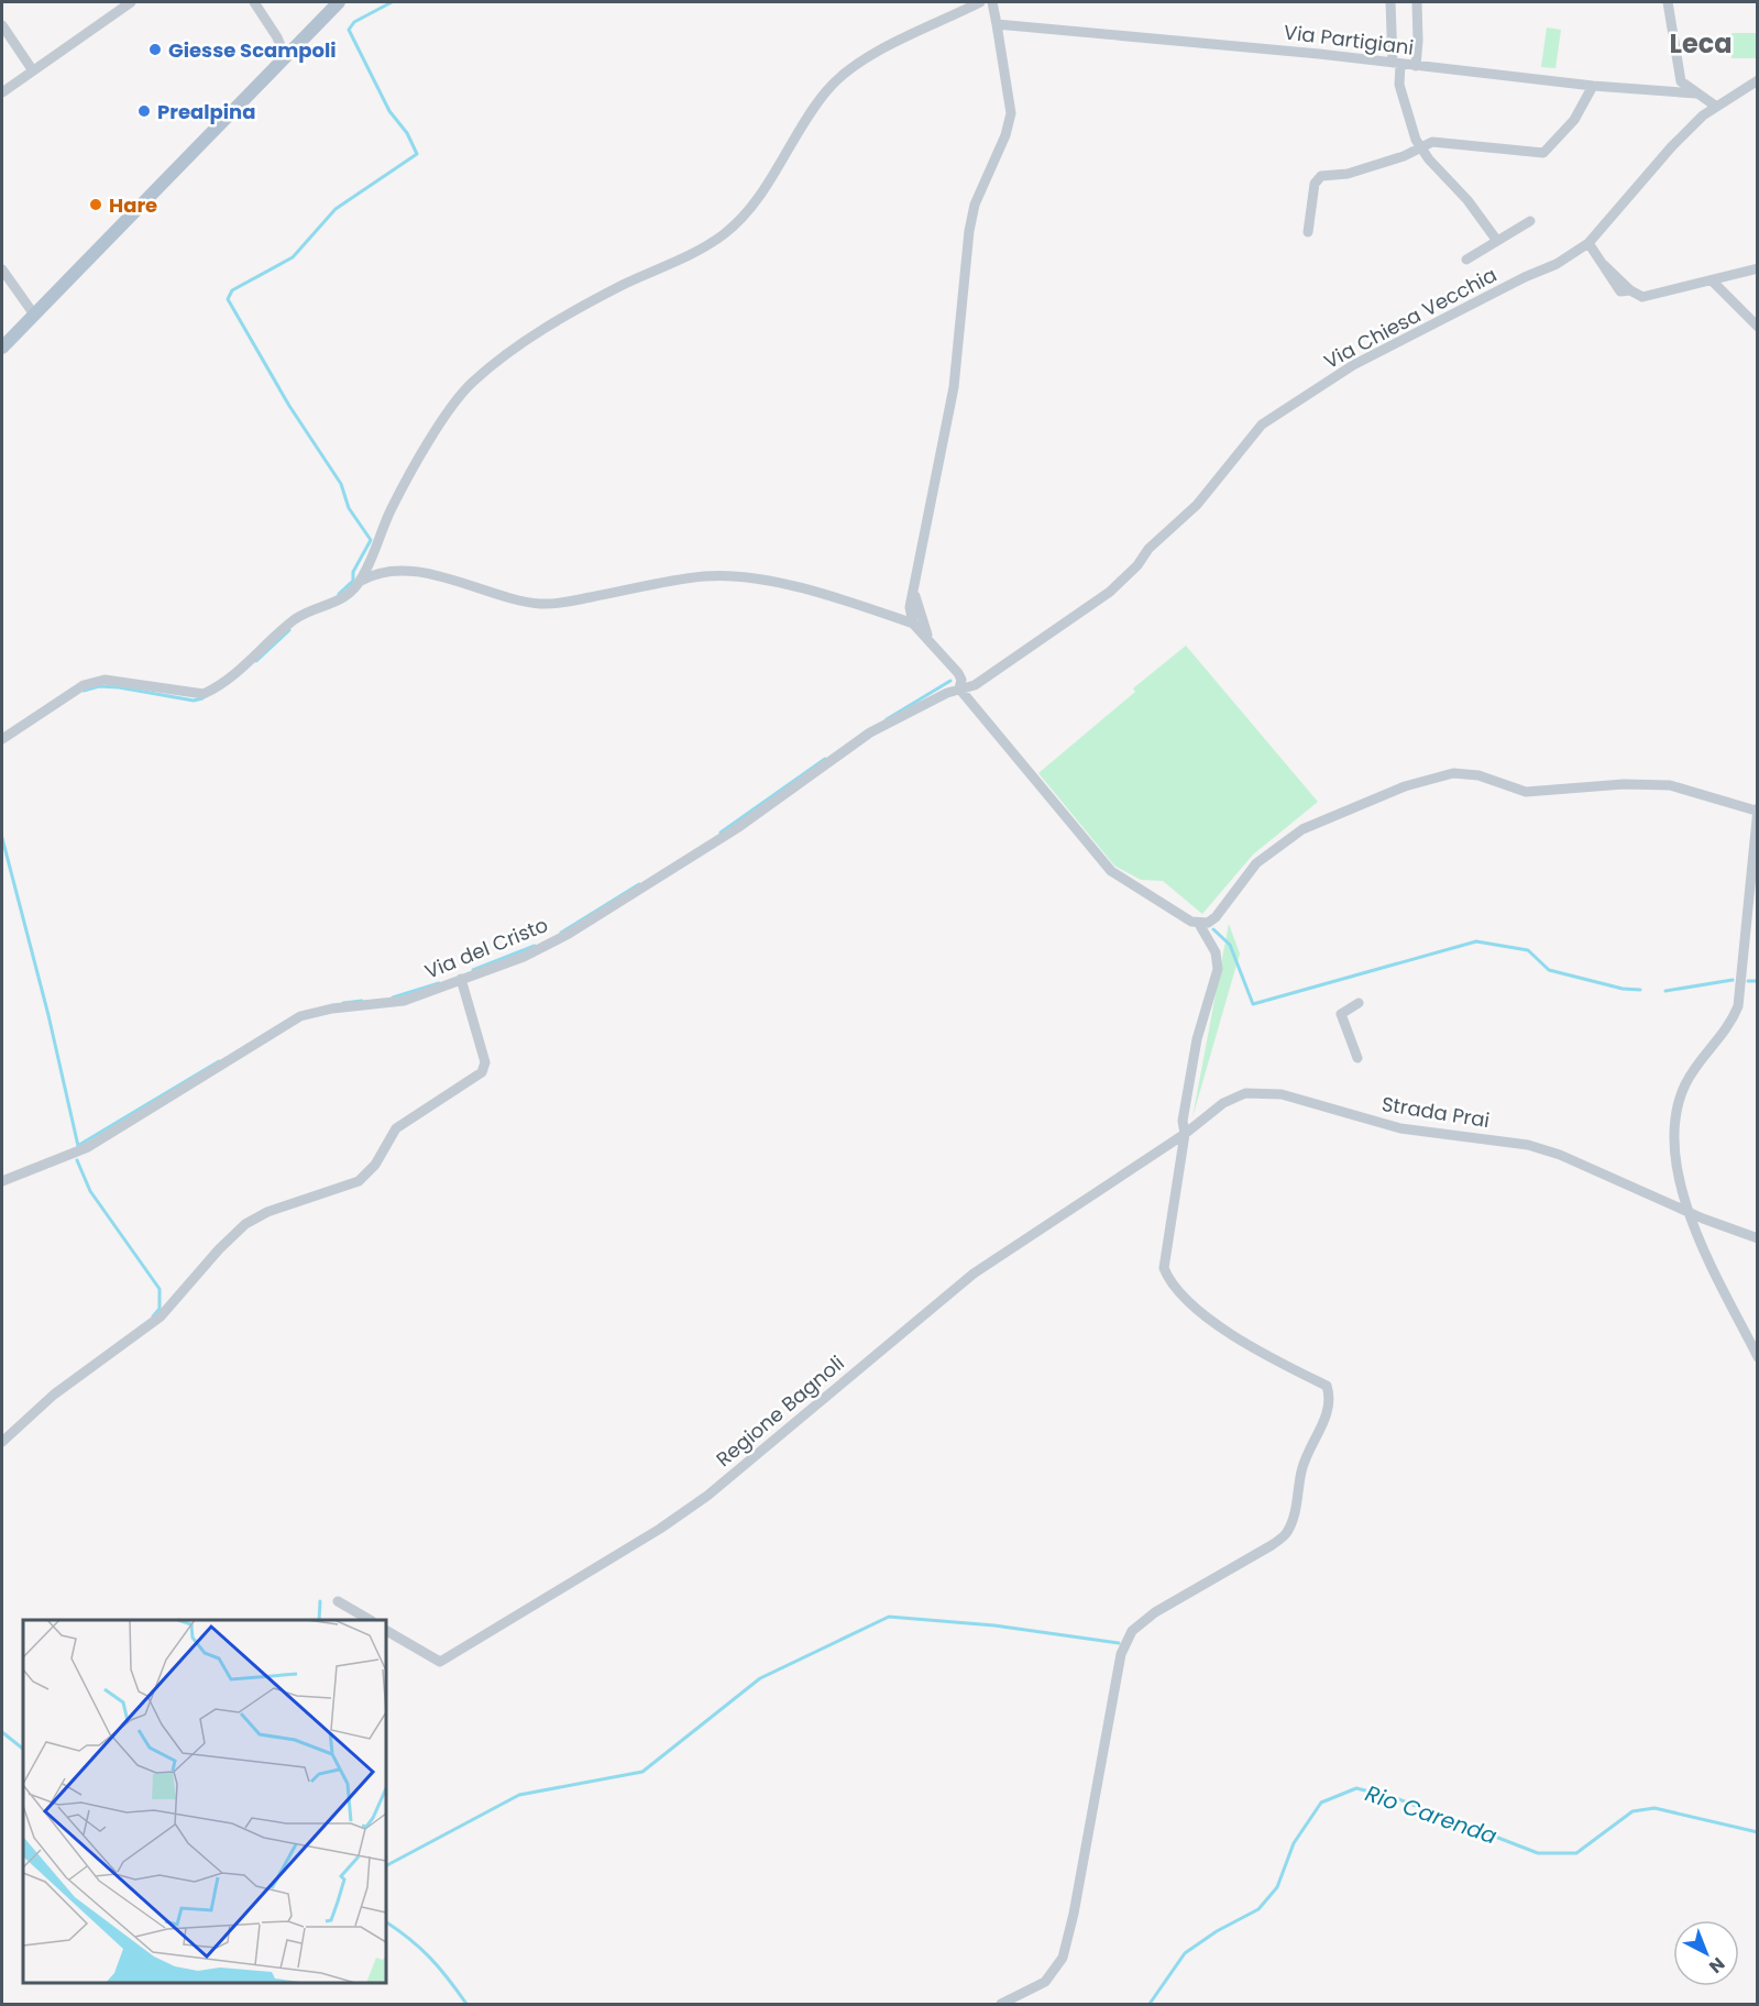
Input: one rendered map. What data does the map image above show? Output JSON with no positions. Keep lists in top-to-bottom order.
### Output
{
  "streets": {
    "street": [
      "Via Partigiani",
      "Via Chiesa Vecchia",
      "Via del Cristo",
      "Strada Prai",
      "Regione Bagnoli"
    ]
  },
  "crossings": [
    ["Via Chiesa Vecchia", "Via del Cristo"],
    ["Strada Prai", "Regione Bagnoli"]
  ],
  "districts": ["Leca"],
  "water": ["Rio Carenda"],
  "places": ["Giesse Scampoli", "Prealpina", "Hare"],
  "north": "bottom right"
}
